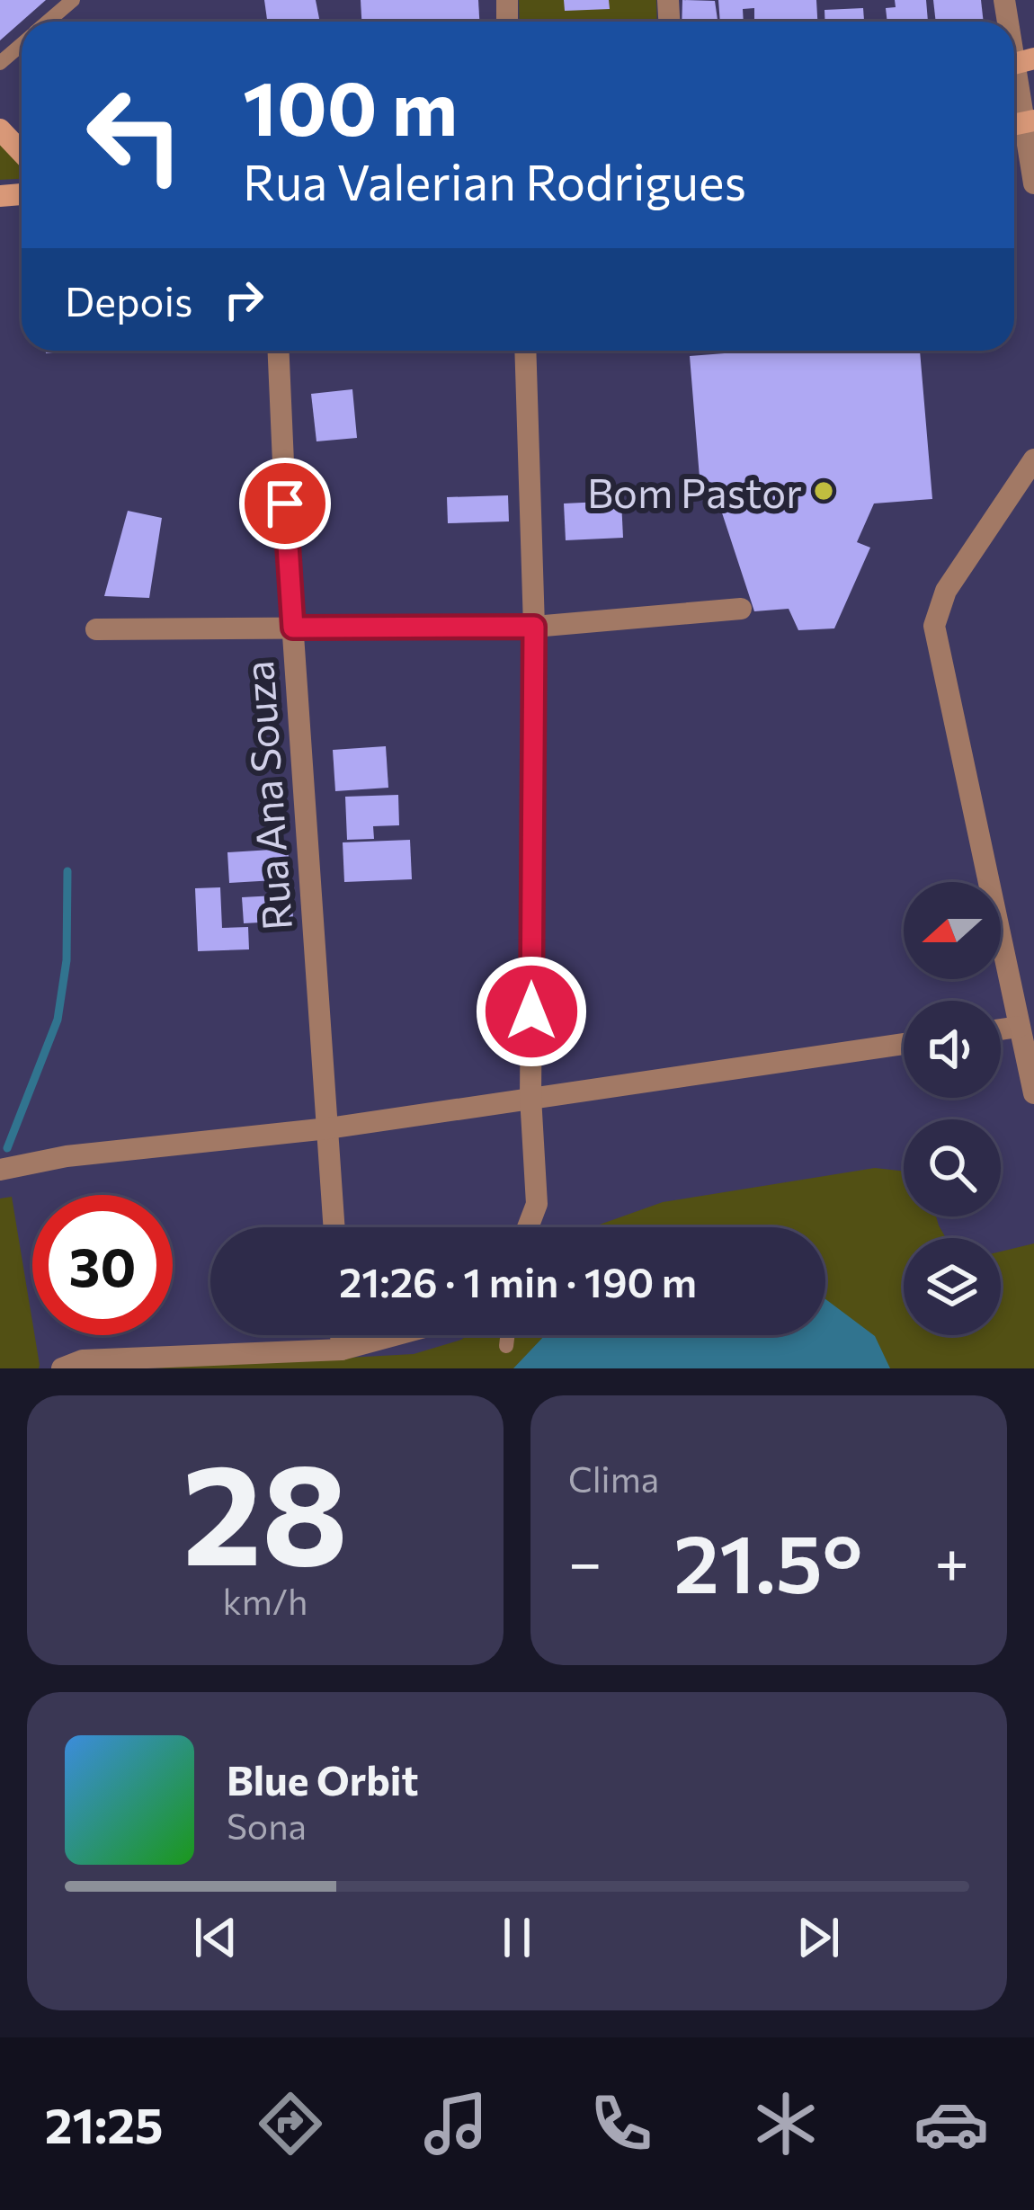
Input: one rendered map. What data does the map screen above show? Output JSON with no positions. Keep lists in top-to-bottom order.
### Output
{
  "streets": {
    "street": ["Rua Ana Souza"]
  },
  "places": ["Bom Pastor"],
  "north": "left",
  "page": {
    "turn": ["100 m", "Rua Valerian Rodrigues"],
    "then": "Depois",
    "limit": "30",
    "trip": "21:26 · 1 min · 190 m",
    "tile": [
      ["28", "km/h"],
      "Clima"
    ],
    "heat": ["−", "21.5°", "+"],
    "song": ["Blue Orbit", "Sona"],
    "tabs": "21:25"
  }
}
